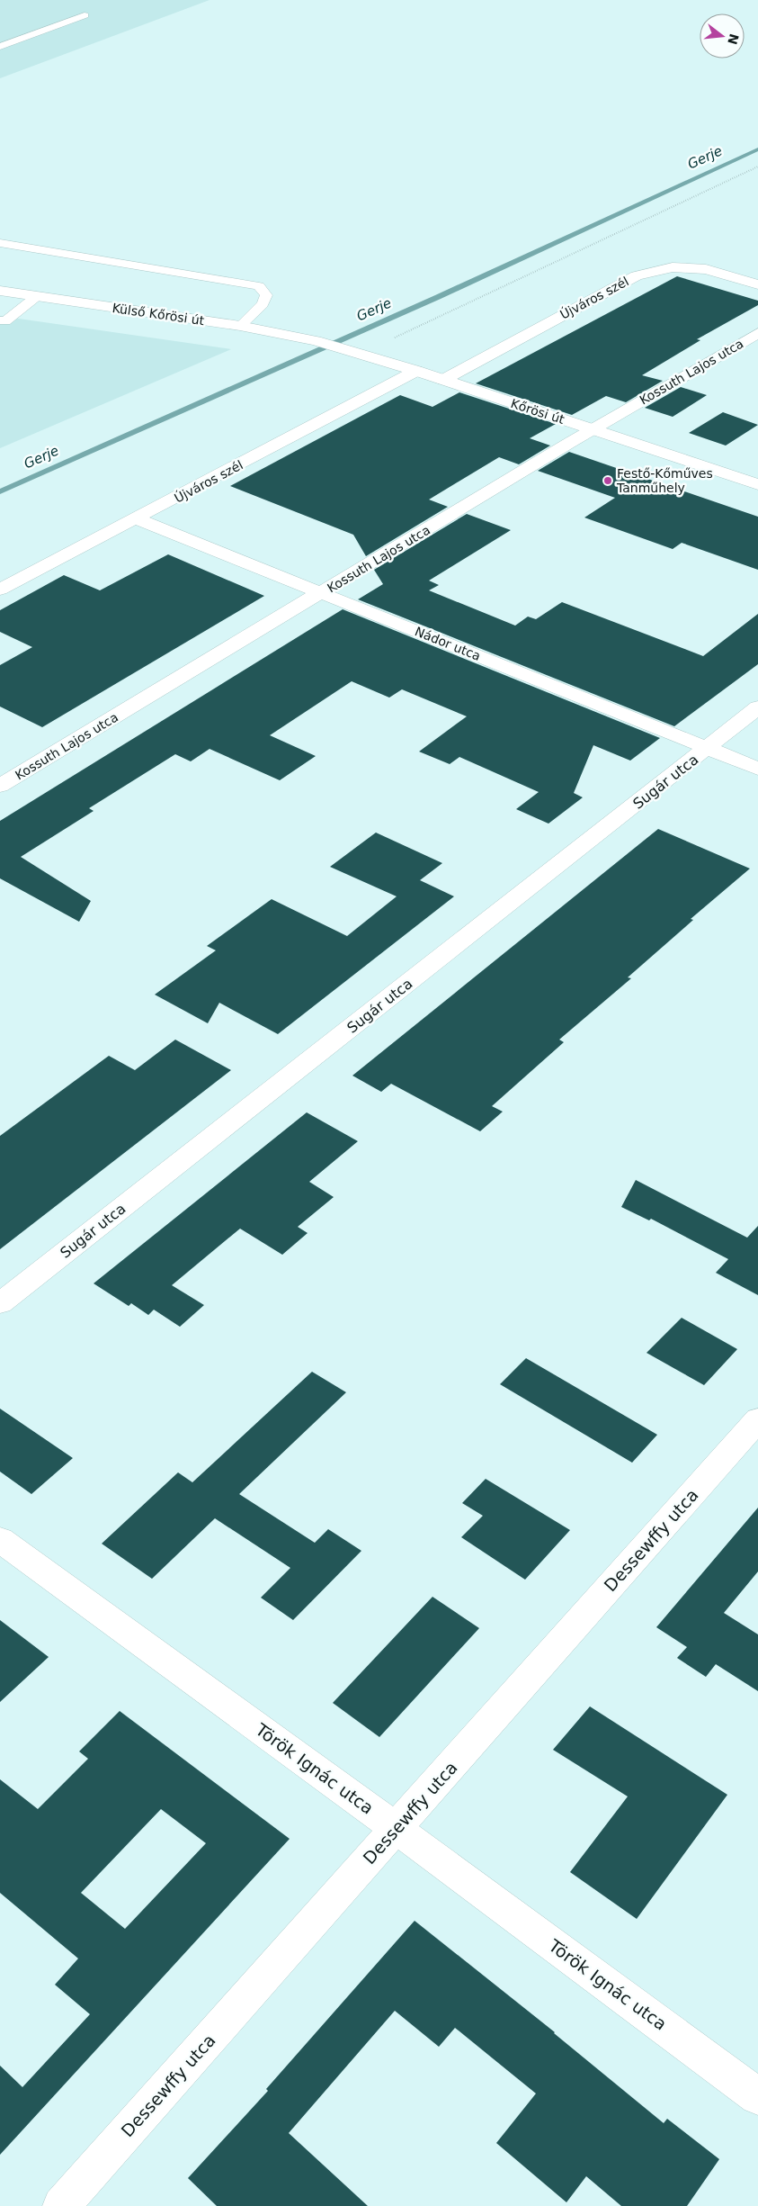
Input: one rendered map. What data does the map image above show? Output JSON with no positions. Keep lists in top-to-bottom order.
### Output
{
  "streets": {
    "street": [
      "Újváros szél",
      "Külső Kőrösi út",
      "Kossuth Lajos utca",
      "Kőrösi út",
      "Nádor utca",
      "Sugár utca",
      "Dessewffy utca",
      "Török Ignác utca"
    ]
  },
  "crossings": [
    ["Újváros szél", "Kőrösi út"],
    ["Újváros szél", "Nádor utca"],
    ["Külső Kőrösi út", "Kőrösi út"],
    ["Kossuth Lajos utca", "Kőrösi út"],
    ["Kossuth Lajos utca", "Nádor utca"],
    ["Nádor utca", "Sugár utca"],
    ["Dessewffy utca", "Török Ignác utca"]
  ],
  "water": ["Gerje"],
  "places": ["Festő-Kőműves Tanműhely"],
  "north": "right"
}
